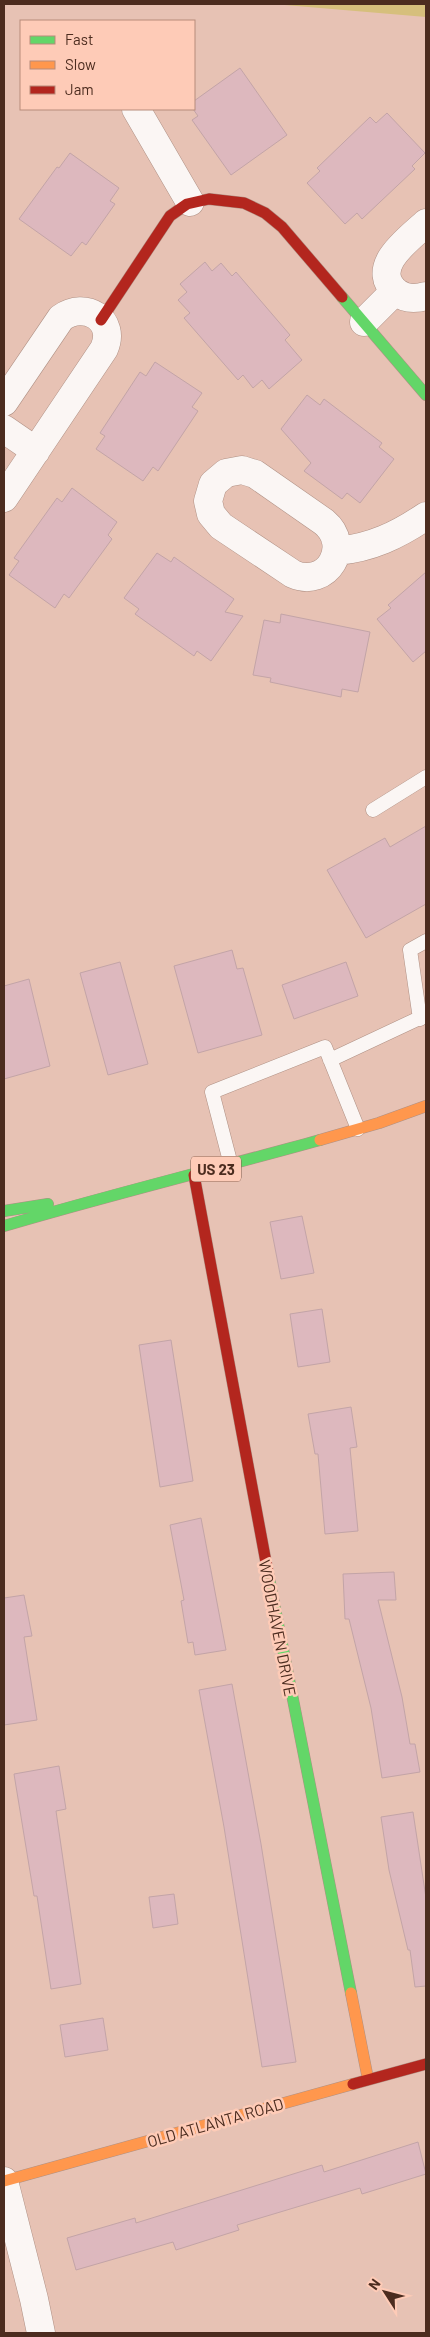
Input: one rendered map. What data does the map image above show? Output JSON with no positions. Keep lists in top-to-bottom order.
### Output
{
  "streets": {
    "main road": ["US 23", "WOODHAVEN DRIVE", "OLD ATLANTA ROAD"]
  },
  "crossings": [
    ["US 23", "WOODHAVEN DRIVE"],
    ["WOODHAVEN DRIVE", "OLD ATLANTA ROAD"]
  ],
  "legend": ["Fast", "Slow", "Jam"],
  "north": "top left"
}
